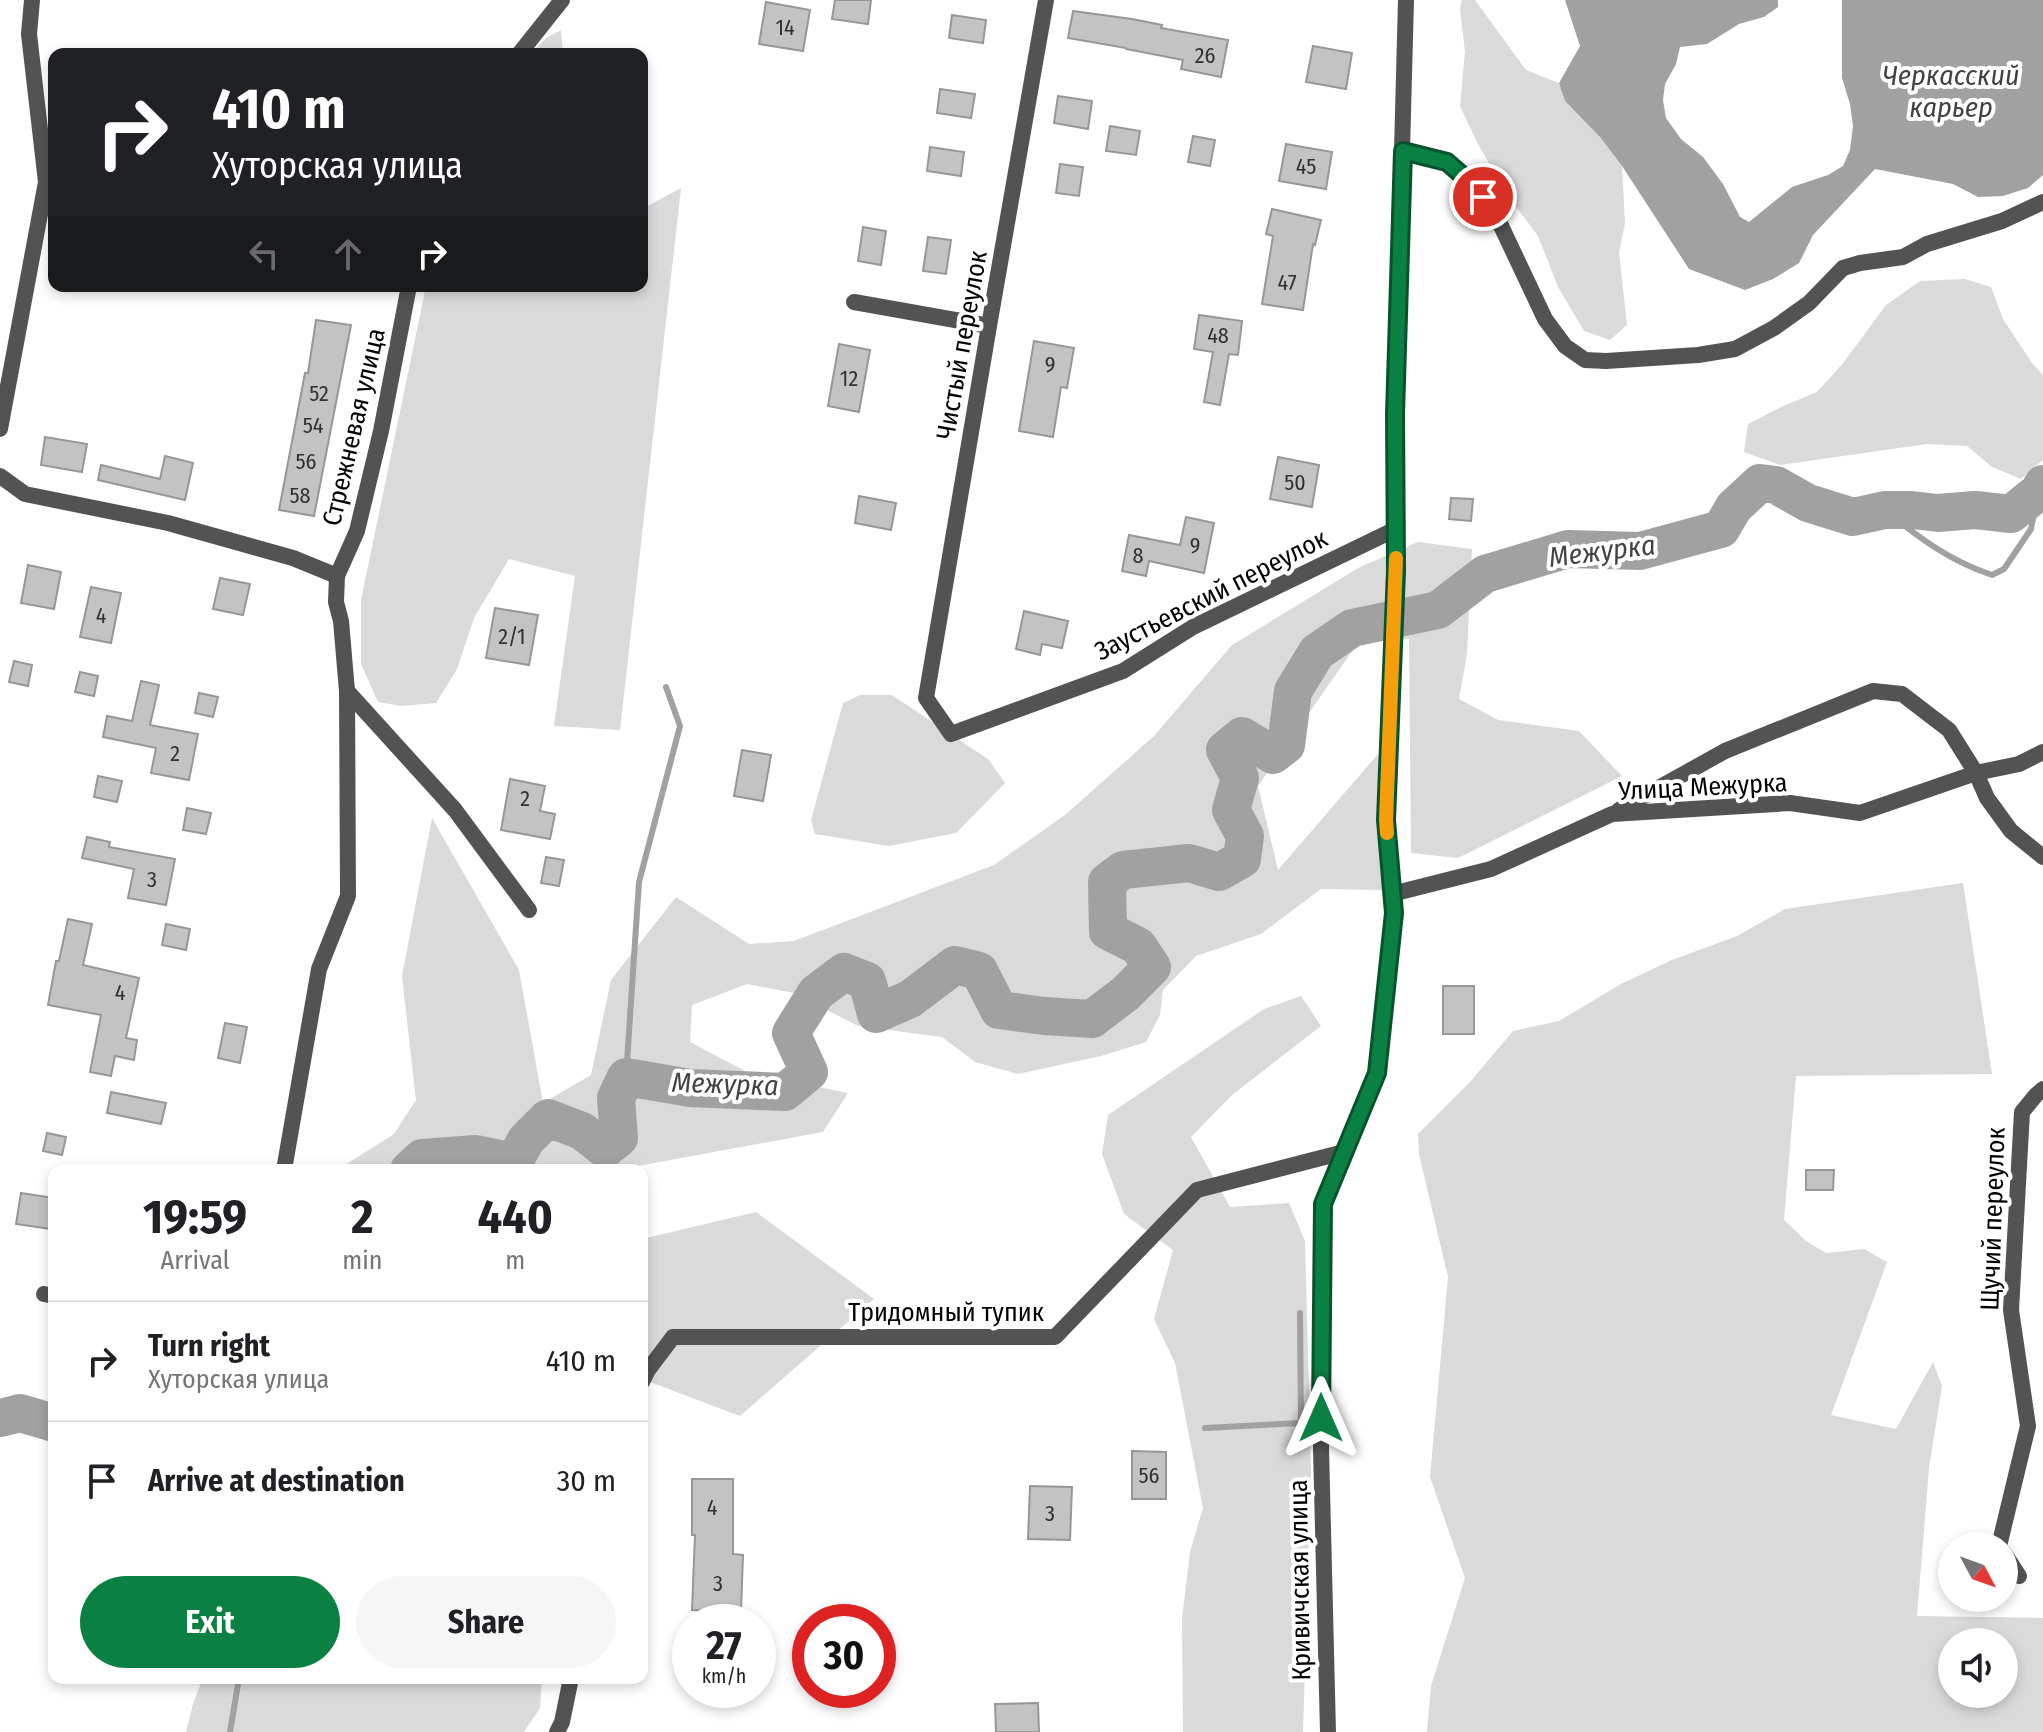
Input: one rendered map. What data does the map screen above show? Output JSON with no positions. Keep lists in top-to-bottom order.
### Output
{
  "streets": {
    "street": [
      "Чистый переулок",
      "Стрежневая улица",
      "Заустьевский переулок",
      "Улица Межурка",
      "Щучий переулок",
      "Тридомный тупик",
      "Кривичская улица"
    ]
  },
  "crossings": [
    ["Чистый переулок", "Заустьевский переулок"],
    ["Заустьевский переулок", "Кривичская улица"],
    ["Улица Межурка", "Кривичская улица"],
    ["Тридомный тупик", "Кривичская улица"]
  ],
  "water": ["Черкасский карьер", "Межурка"],
  "house_numbers": [
    "14",
    "26",
    "45",
    "47",
    "48",
    "9",
    "12",
    "52",
    "54",
    "56",
    "50",
    "58",
    "9",
    "8",
    "4",
    "2/1",
    "2",
    "2",
    "3",
    "4",
    "56",
    "4",
    "3",
    "3"
  ],
  "north": "bottom right",
  "page": {
    "turn": ["410 m", "Хуторская улица"],
    "eta": [
      "19:59",
      "Arrival",
      "2",
      "min",
      "440",
      "m"
    ],
    "list": [
      {
        "name": "Turn right",
        "note": "Хуторская улица",
        "value": "410 m"
      },
      {
        "name": "Arrive at destination",
        "value": "30 m"
      }
    ],
    "buttons": ["Exit", "Share"],
    "speed": "27 km/h",
    "limit": "30"
  }
}
